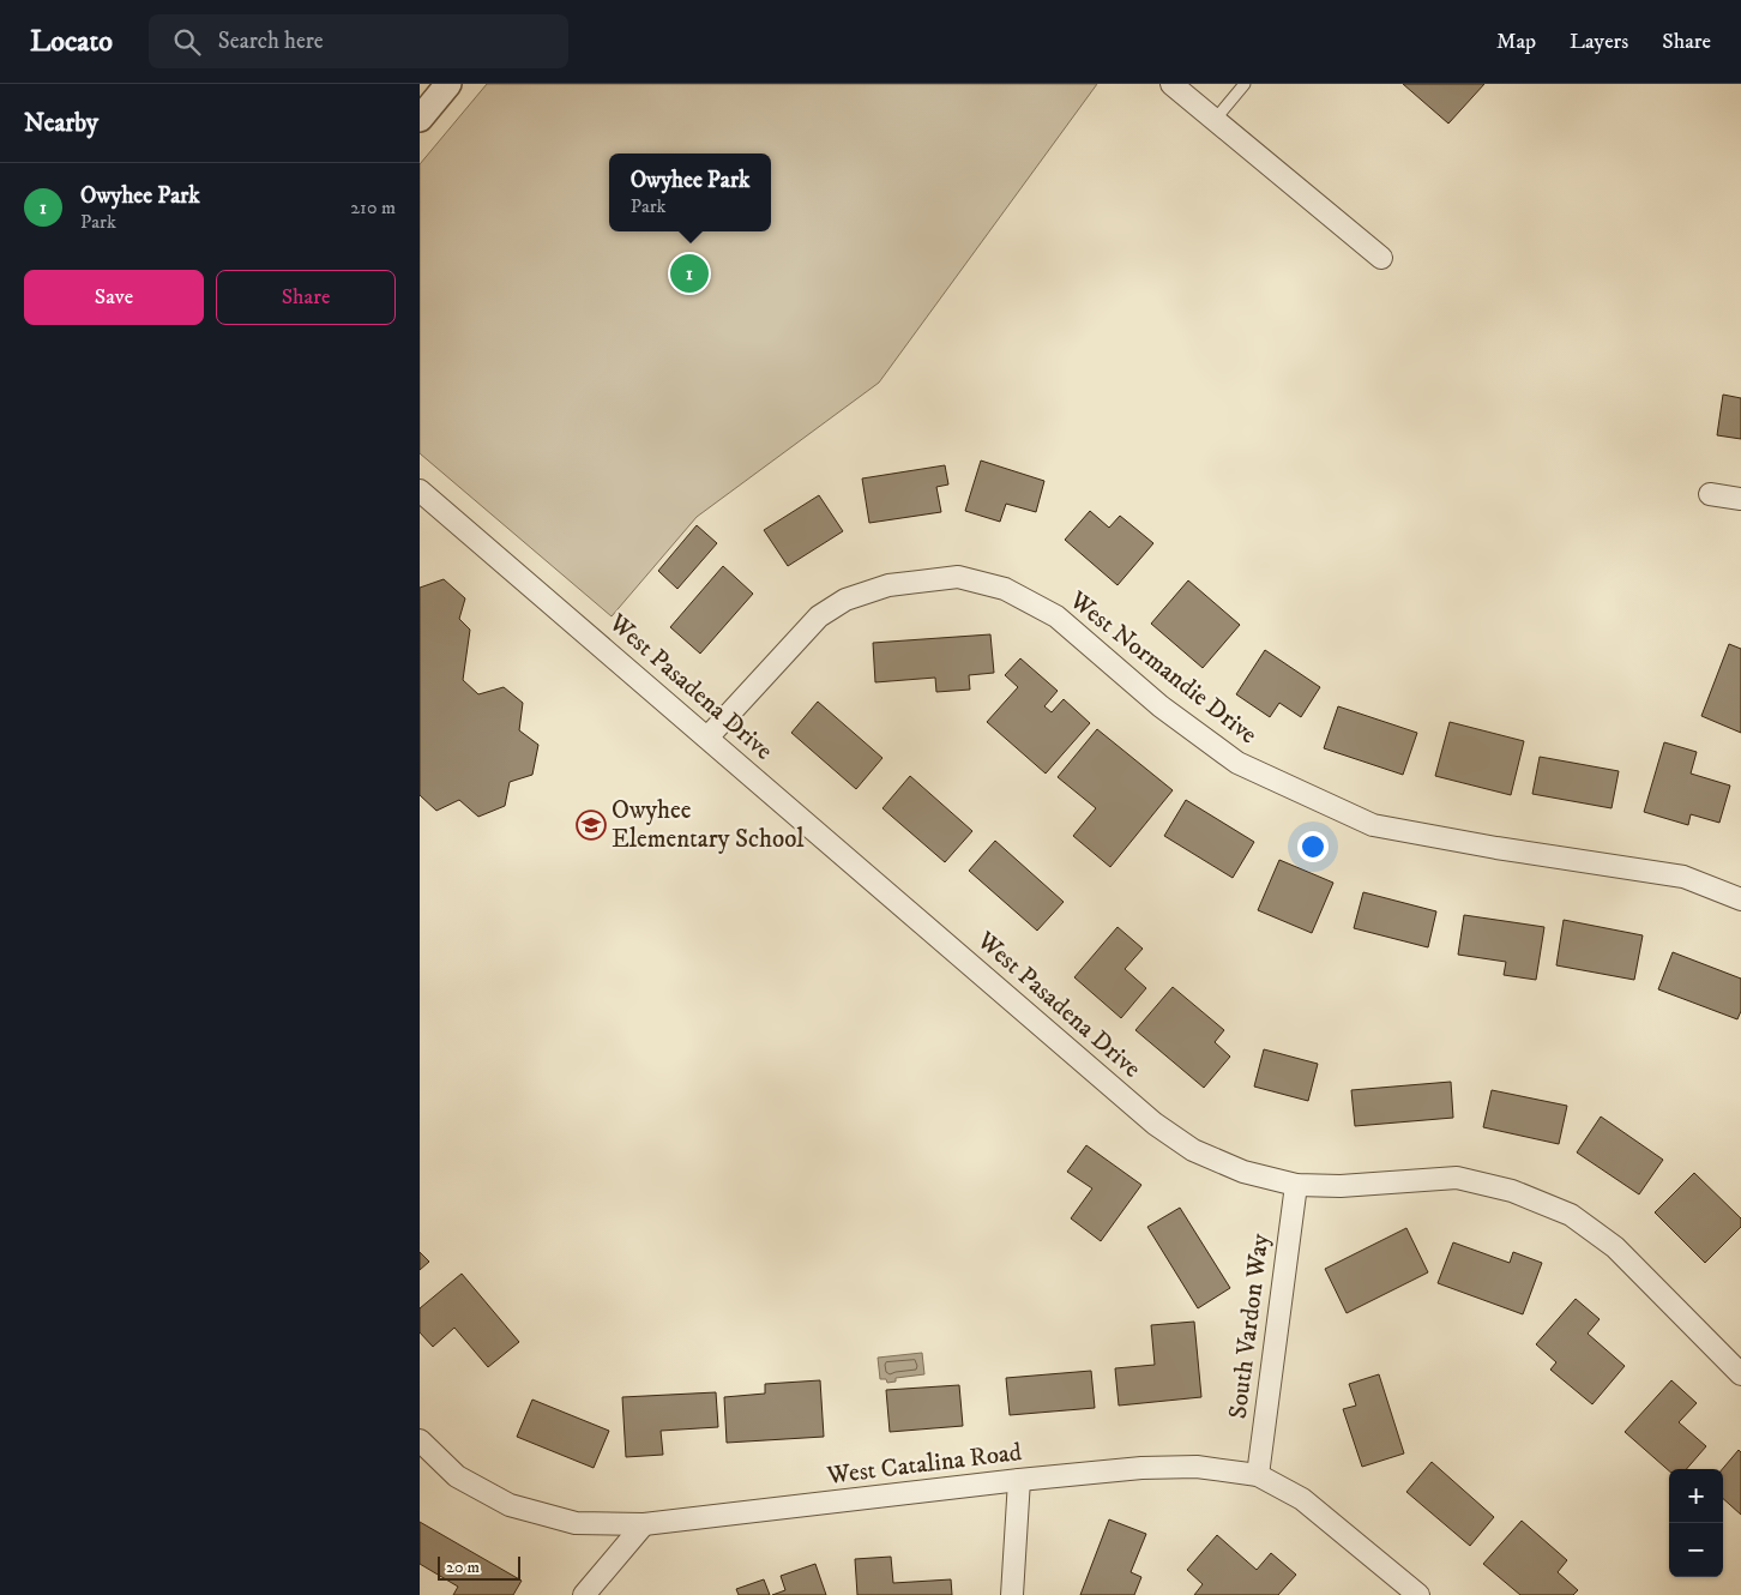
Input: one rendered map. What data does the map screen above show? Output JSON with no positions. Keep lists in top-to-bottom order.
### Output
{
  "streets": {
    "street": [
      "West Normandie Drive",
      "West Pasadena Drive",
      "South Vardon Way",
      "West Catalina Road"
    ]
  },
  "crossings": [
    ["West Normandie Drive", "West Pasadena Drive"],
    ["West Pasadena Drive", "South Vardon Way"],
    ["South Vardon Way", "West Catalina Road"]
  ],
  "places": {
    "school or university": ["Owyhee Elementary School"]
  },
  "scale_bar": "20 m",
  "page": {
    "header": "Locato",
    "search": "Search here",
    "nav": ["Map", "Layers", "Share"],
    "heading": "Nearby",
    "popup": ["Owyhee Park", "Park"],
    "list": [
      {
        "mark": "1",
        "name": "Owyhee Park",
        "note": "Park",
        "value": "210 m"
      }
    ],
    "buttons": ["Save", "Share"],
    "pins": "1",
    "map_buttons": ["+", "−"],
    "scale": "20 m"
  }
}
